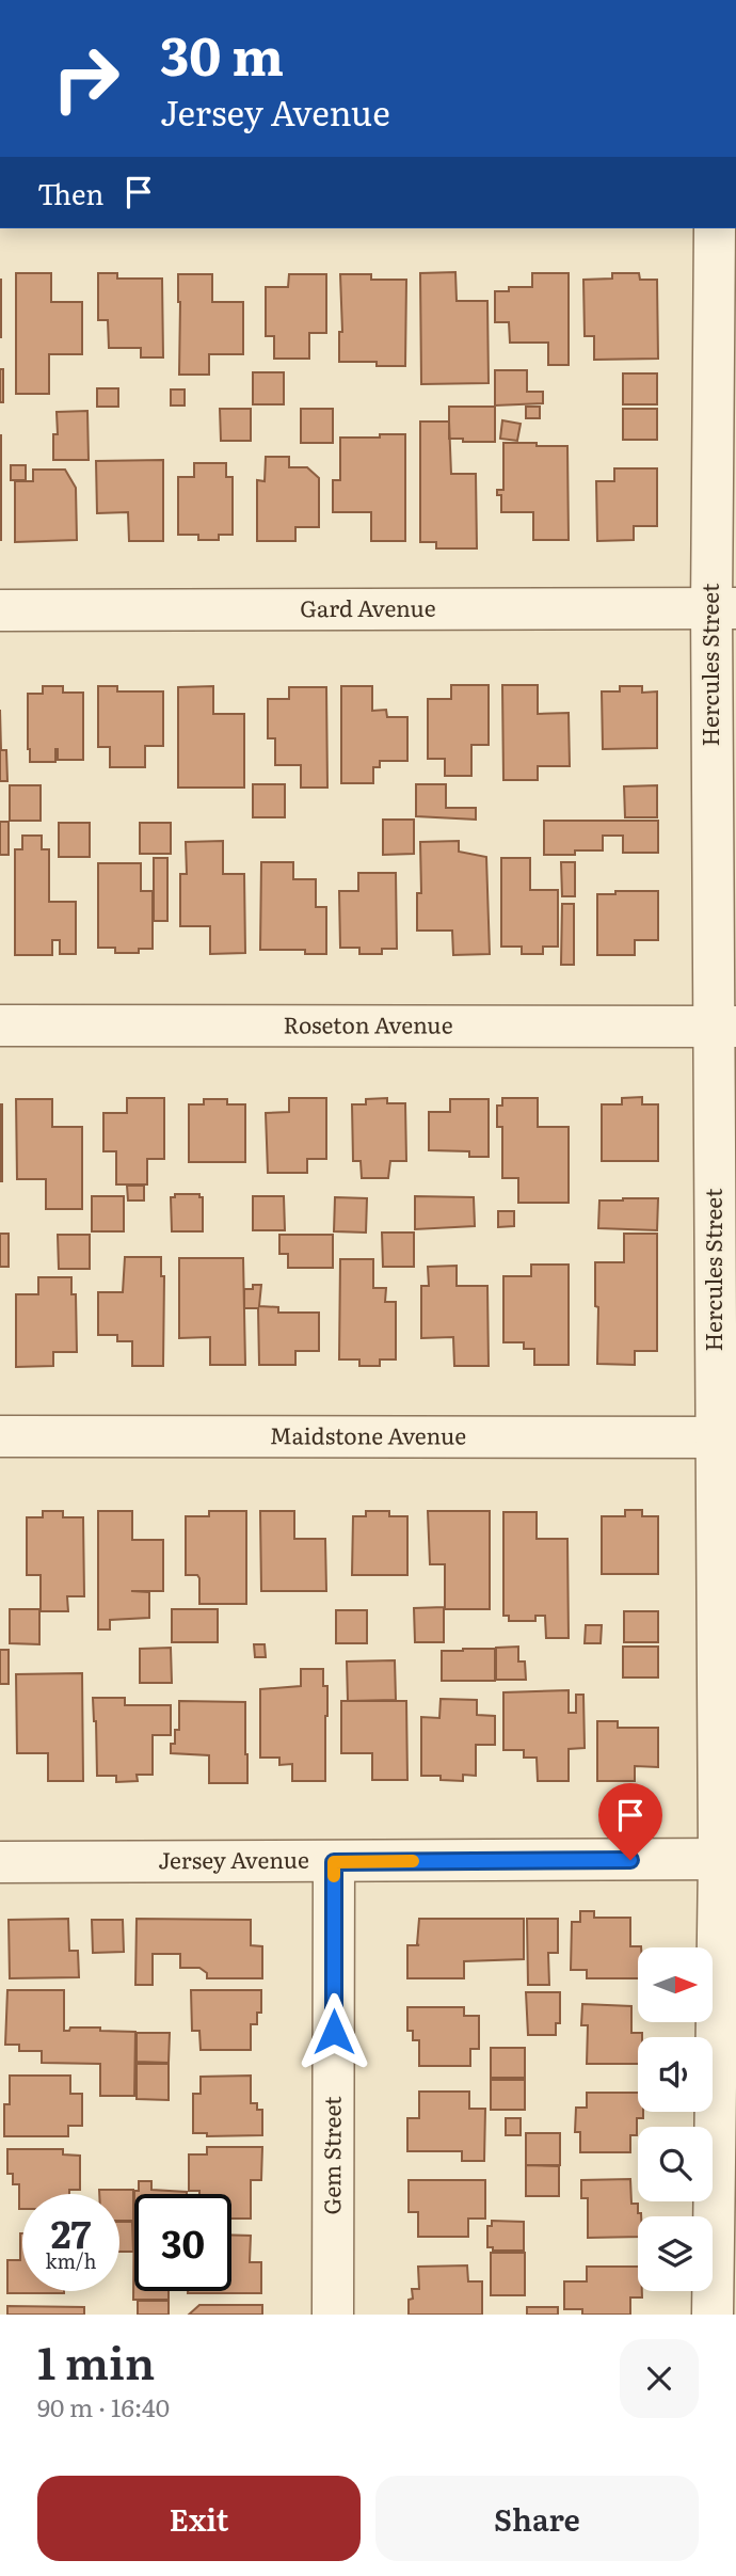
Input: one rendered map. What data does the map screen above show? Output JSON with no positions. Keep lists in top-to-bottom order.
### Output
{
  "streets": {
    "street": [
      "Gard Avenue",
      "Hercules Street",
      "Roseton Avenue",
      "Maidstone Avenue",
      "Jersey Avenue",
      "Gem Street"
    ]
  },
  "crossings": [
    ["Gard Avenue", "Hercules Street"],
    ["Hercules Street", "Roseton Avenue"],
    ["Hercules Street", "Maidstone Avenue"],
    ["Hercules Street", "Jersey Avenue"],
    ["Jersey Avenue", "Gem Street"]
  ],
  "north": "right",
  "page": {
    "turn": ["30 m", "Jersey Avenue"],
    "then": "Then",
    "speed": "27 km/h",
    "limit": "30",
    "heading": ["1 min", "90 m · 16:40"],
    "buttons": ["Exit", "Share"]
  }
}
